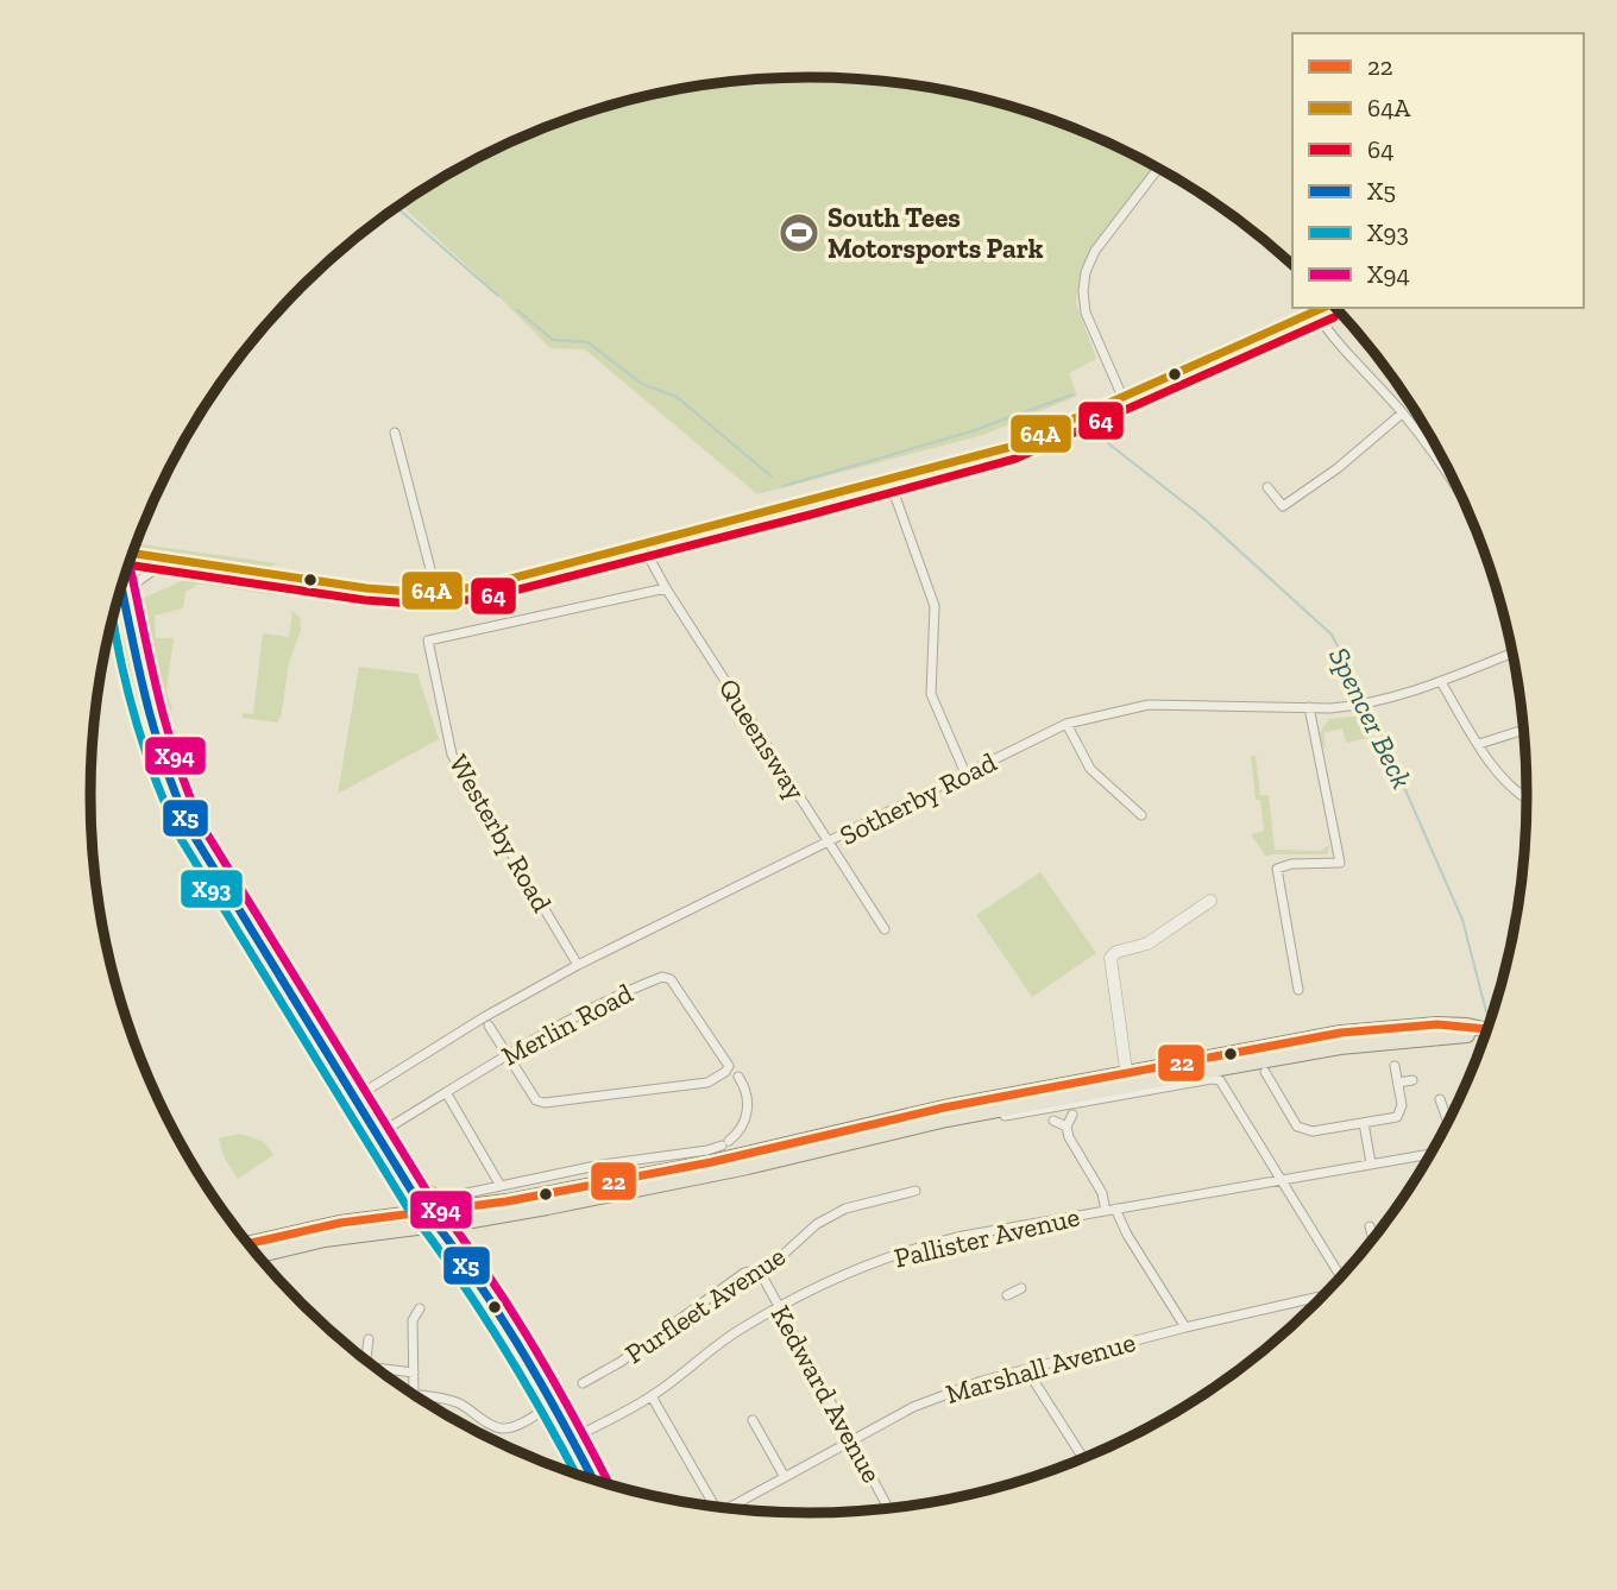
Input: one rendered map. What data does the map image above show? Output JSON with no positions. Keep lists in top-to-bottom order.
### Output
{
  "streets": {
    "street": [
      "Queensway",
      "Sotherby Road",
      "Westerby Road",
      "Merlin Road",
      "Pallister Avenue",
      "Purfleet Avenue",
      "Marshall Avenue",
      "Kedward Avenue"
    ]
  },
  "crossings": [
    ["Queensway", "Sotherby Road"],
    ["Queensway", "Westerby Road"],
    ["Sotherby Road", "Westerby Road"],
    ["Pallister Avenue", "Kedward Avenue"],
    ["Purfleet Avenue", "Kedward Avenue"],
    ["Marshall Avenue", "Kedward Avenue"]
  ],
  "water": ["Spencer Beck"],
  "places": {
    "sports": ["South Tees Motorsports Park"]
  },
  "lines": [
    "transit line 64A",
    "transit line 64",
    "transit line X94",
    "transit line X5",
    "transit line X93",
    "transit line 22"
  ],
  "legend": [
    "22",
    "64A",
    "64",
    "X5",
    "X93",
    "X94"
  ]
}
